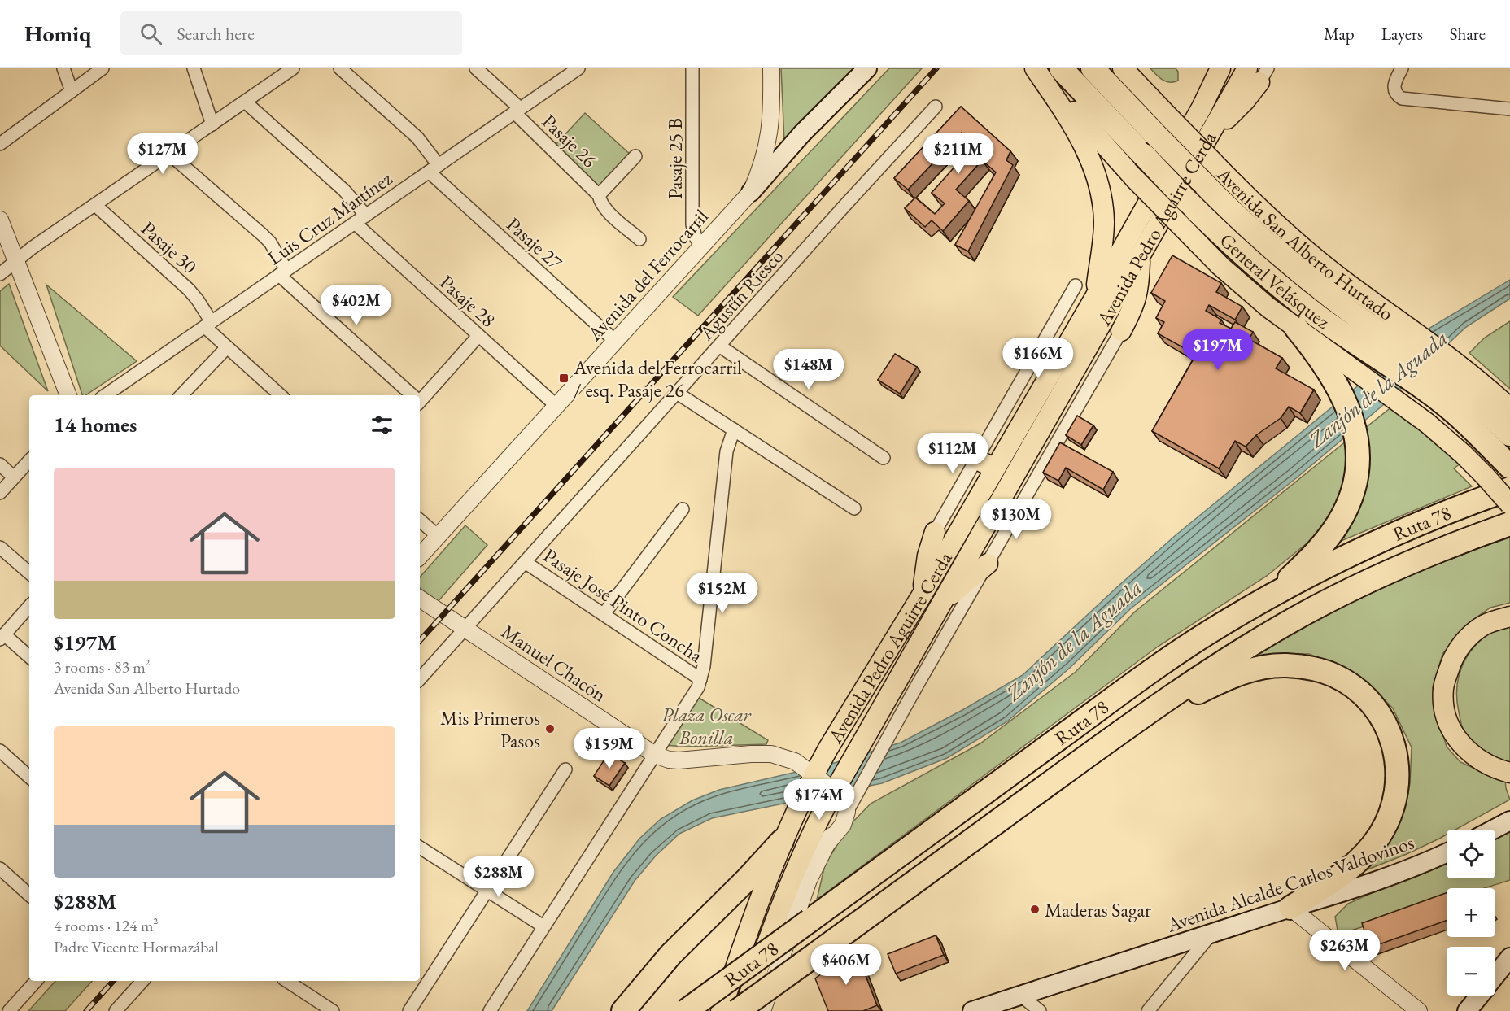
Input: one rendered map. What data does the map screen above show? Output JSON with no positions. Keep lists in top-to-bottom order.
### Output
{
  "streets": {
    "highway": ["General Velásquez", "Ruta 78"],
    "main road": ["Avenida Pedro Aguirre Cerda", "Avenida San Alberto Hurtado", "Avenida Alcalde Carlos Valdovinos"],
    "street": [
      "Pasaje 26",
      "Pasaje 25 B",
      "Luis Cruz Martínez",
      "Pasaje 27",
      "Pasaje 30",
      "Avenida del Ferrocarril",
      "Agustín Riesco",
      "Pasaje 28",
      "Pasaje José Pinto Concha",
      "Manuel Chacón"
    ]
  },
  "crossings": [
    ["Pasaje 26", "Luis Cruz Martínez"],
    ["Pasaje 25 B", "Avenida del Ferrocarril"],
    ["Luis Cruz Martínez", "Pasaje 27"],
    ["Luis Cruz Martínez", "Pasaje 30"],
    ["Luis Cruz Martínez", "Pasaje 28"],
    ["Avenida Pedro Aguirre Cerda", "Manuel Chacón"],
    ["Avenida San Alberto Hurtado", "General Velásquez"],
    ["Pasaje 27", "Avenida del Ferrocarril"],
    ["Avenida del Ferrocarril", "Pasaje 28"],
    ["Agustín Riesco", "Pasaje José Pinto Concha"],
    ["Agustín Riesco", "Manuel Chacón"]
  ],
  "water": ["Zanjón de la Aguada"],
  "parks": ["Plaza Oscar Bonilla"],
  "places": {
    "transit": ["Avenida del Ferrocarril / esq. Pasaje 26"],
    "other": ["Mis Primeros Pasos", "Maderas Sagar"]
  },
  "page": {
    "header": "Homiq",
    "search": "Search here",
    "nav": ["Map", "Layers", "Share"],
    "price": [
      "$127M",
      "$211M",
      "$402M",
      "$197M",
      "$166M",
      "$148M",
      "$112M",
      "$130M",
      "$152M",
      "$159M",
      "$174M",
      "$288M",
      "$263M",
      "$406M"
    ],
    "heading": "14 homes",
    "list": [
      {
        "name": "$197M",
        "note": "3 rooms · 83 m² · Avenida San Alberto Hurtado"
      },
      {
        "name": "$288M",
        "note": "4 rooms · 124 m² · Padre Vicente Hormazábal"
      }
    ],
    "map_buttons": ["+", "−"]
  }
}
